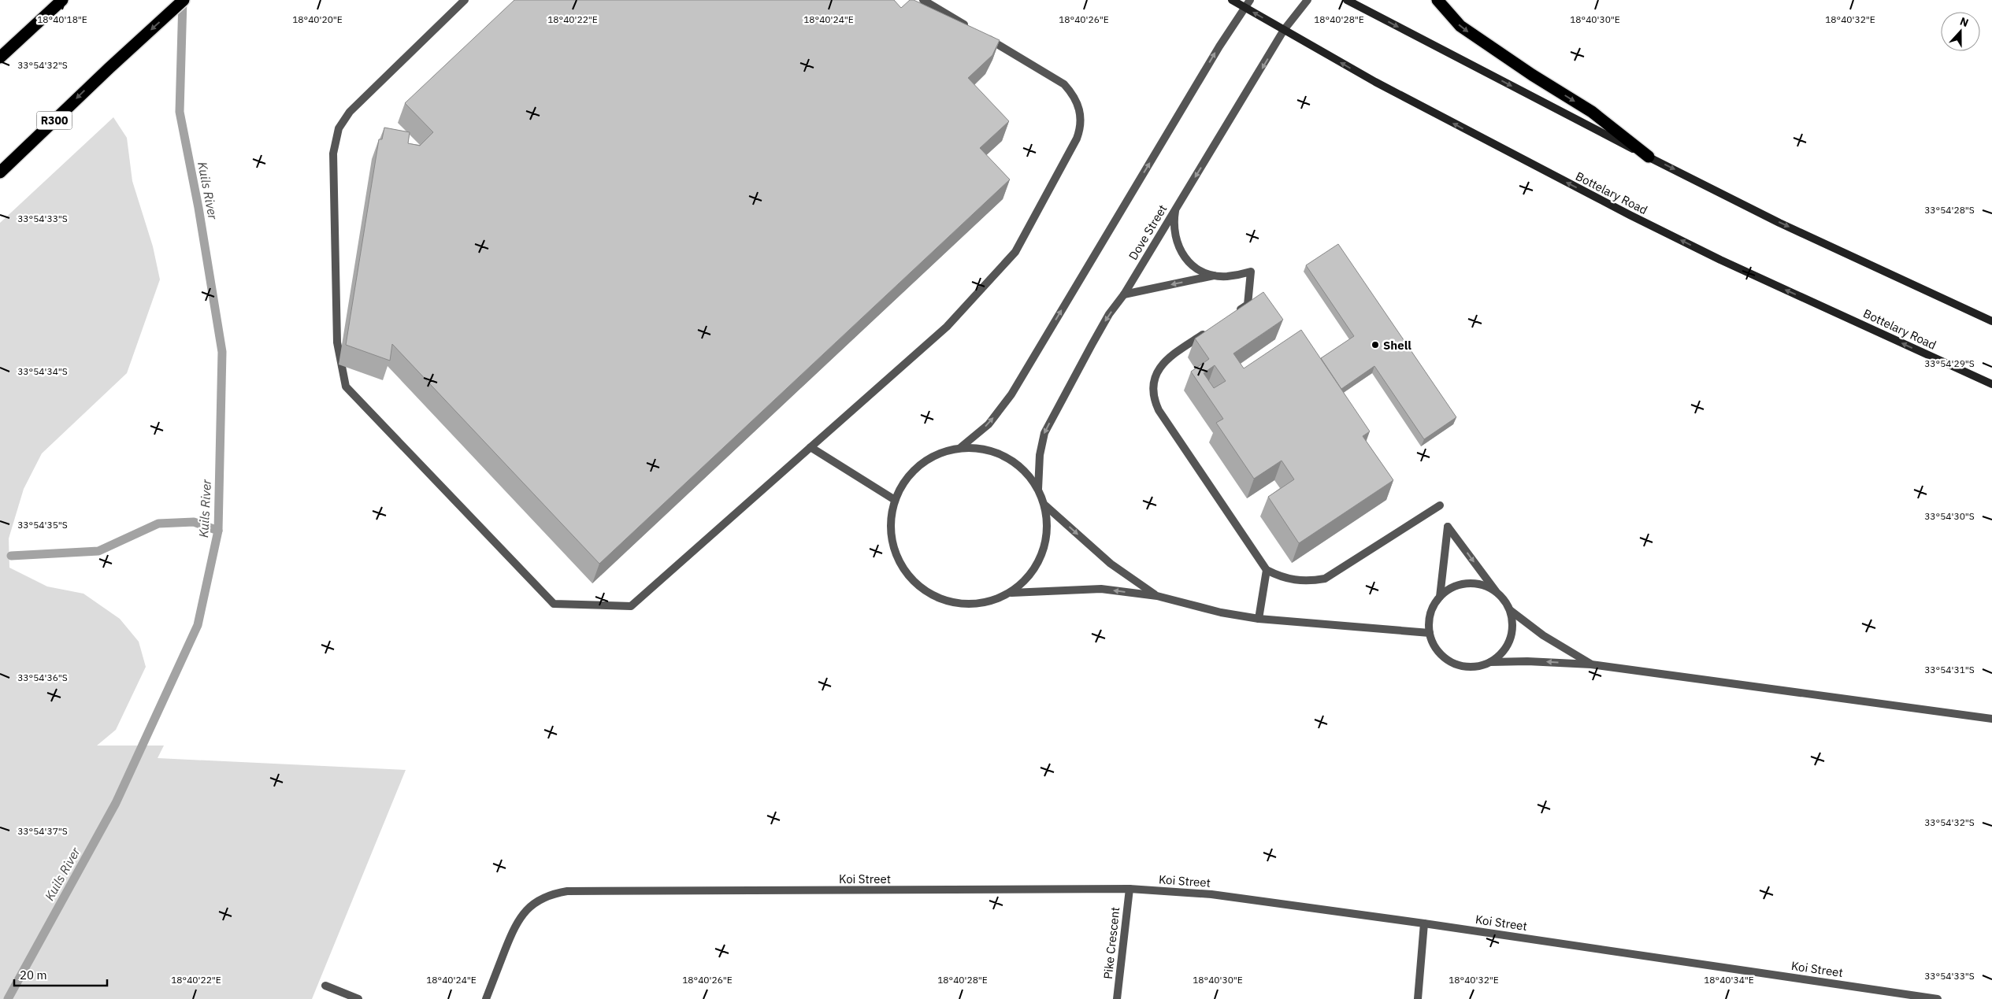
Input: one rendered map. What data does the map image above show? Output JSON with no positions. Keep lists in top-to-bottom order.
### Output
{
  "streets": {
    "highway": ["R300"],
    "main road": ["Bottelary Road"],
    "street": ["Dove Street", "Koi Street", "Pike Crescent"]
  },
  "crossings": [
    ["Bottelary Road", "Dove Street"],
    ["Koi Street", "Pike Crescent"]
  ],
  "water": ["Kuils River"],
  "places": ["Shell"],
  "scale_bar": "20 m",
  "north": "top",
  "coordinates": [
    "18°40'18\"E",
    "18°40'20\"E",
    "18°40'22\"E",
    "18°40'24\"E",
    "18°40'26\"E",
    "18°40'28\"E",
    "18°40'30\"E",
    "18°40'32\"E",
    "33°54'32\"S",
    "33°54'28\"S",
    "33°54'33\"S",
    "33°54'29\"S",
    "33°54'34\"S",
    "33°54'30\"S",
    "33°54'35\"S",
    "33°54'31\"S",
    "33°54'36\"S",
    "33°54'37\"S",
    "18°40'34\"E"
  ]
}
